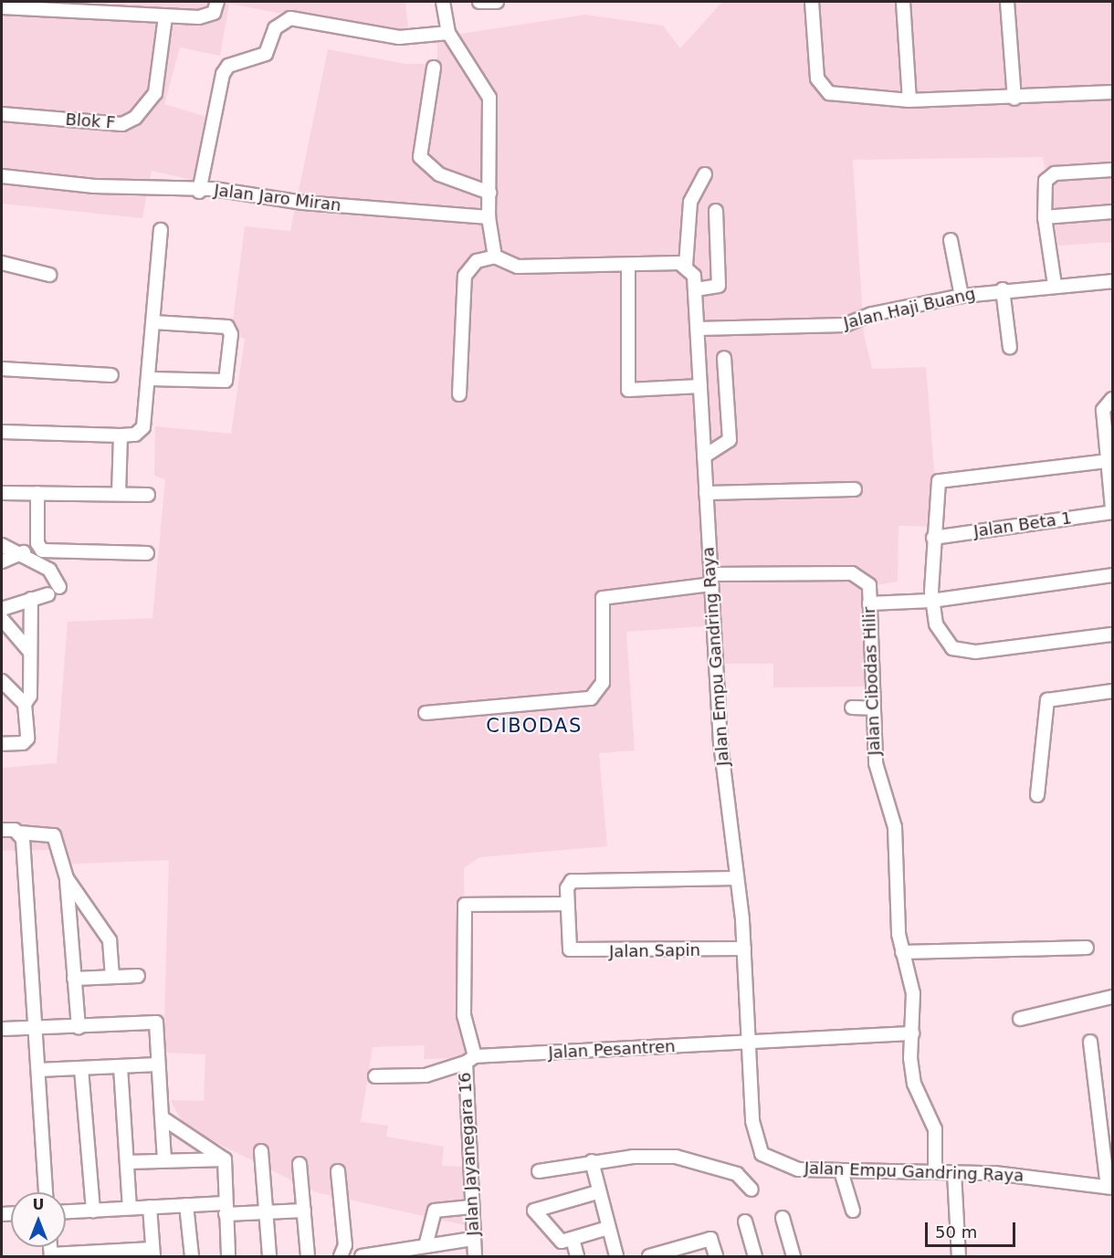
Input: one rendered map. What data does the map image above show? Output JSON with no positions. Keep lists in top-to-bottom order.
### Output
{
  "streets": {
    "street": [
      "Blok F",
      "Jalan Jaro Miran",
      "Jalan Haji Buang",
      "Jalan Beta 1",
      "Jalan Empu Gandring Raya",
      "Jalan Cibodas Hilir",
      "Jalan Sapin",
      "Jalan Pesantren",
      "Jalan Jayanegara 16"
    ]
  },
  "crossings": [
    ["Jalan Haji Buang", "Jalan Empu Gandring Raya"],
    ["Jalan Empu Gandring Raya", "Jalan Cibodas Hilir"],
    ["Jalan Empu Gandring Raya", "Jalan Sapin"],
    ["Jalan Empu Gandring Raya", "Jalan Pesantren"],
    ["Jalan Sapin", "Jalan Jayanegara 16"],
    ["Jalan Pesantren", "Jalan Jayanegara 16"]
  ],
  "districts": ["CIBODAS"],
  "scale_bar": "50 m",
  "north": "top"
}
